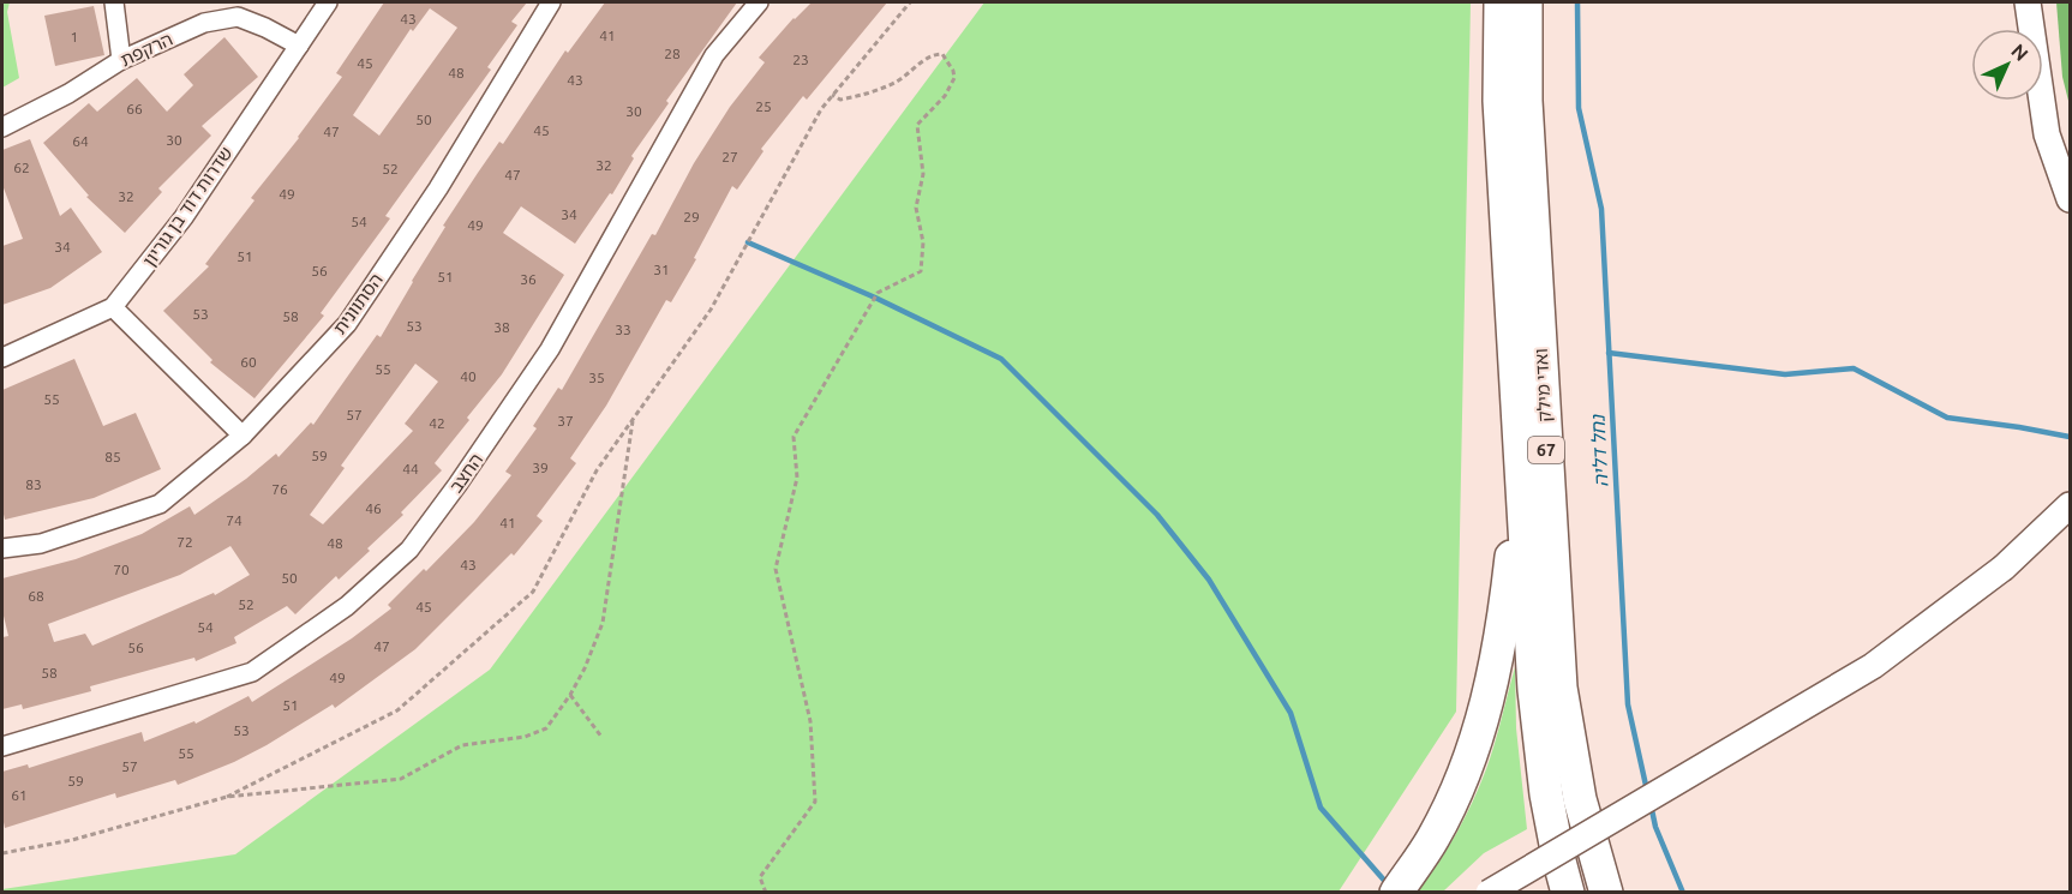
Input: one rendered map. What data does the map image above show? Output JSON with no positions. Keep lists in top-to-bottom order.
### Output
{
  "streets": {
    "highway": ["ואדי מילק", "67"],
    "street": [
      "הרקפת",
      "שדרות דוד בן גוריון",
      "הסתוונית",
      "החצב"
    ]
  },
  "crossings": [
    ["הרקפת", "שדרות דוד בן גוריון"]
  ],
  "water": ["נחל דליה"],
  "house_numbers": [
    "43",
    "41",
    "1",
    "28",
    "23",
    "45",
    "48",
    "43",
    "25",
    "66",
    "30",
    "50",
    "45",
    "47",
    "30",
    "64",
    "27",
    "32",
    "62",
    "52",
    "47",
    "49",
    "32",
    "34",
    "29",
    "54",
    "49",
    "34",
    "51",
    "31",
    "56",
    "51",
    "36",
    "53",
    "58",
    "53",
    "38",
    "33",
    "60",
    "55",
    "40",
    "35",
    "55",
    "57",
    "37",
    "42",
    "59",
    "85",
    "39",
    "44",
    "83",
    "76",
    "46",
    "74",
    "41",
    "72",
    "48",
    "43",
    "70",
    "50",
    "68",
    "52",
    "45",
    "54",
    "47",
    "56",
    "58",
    "49",
    "51",
    "53",
    "55",
    "57",
    "59",
    "61"
  ],
  "north": "top right"
}
